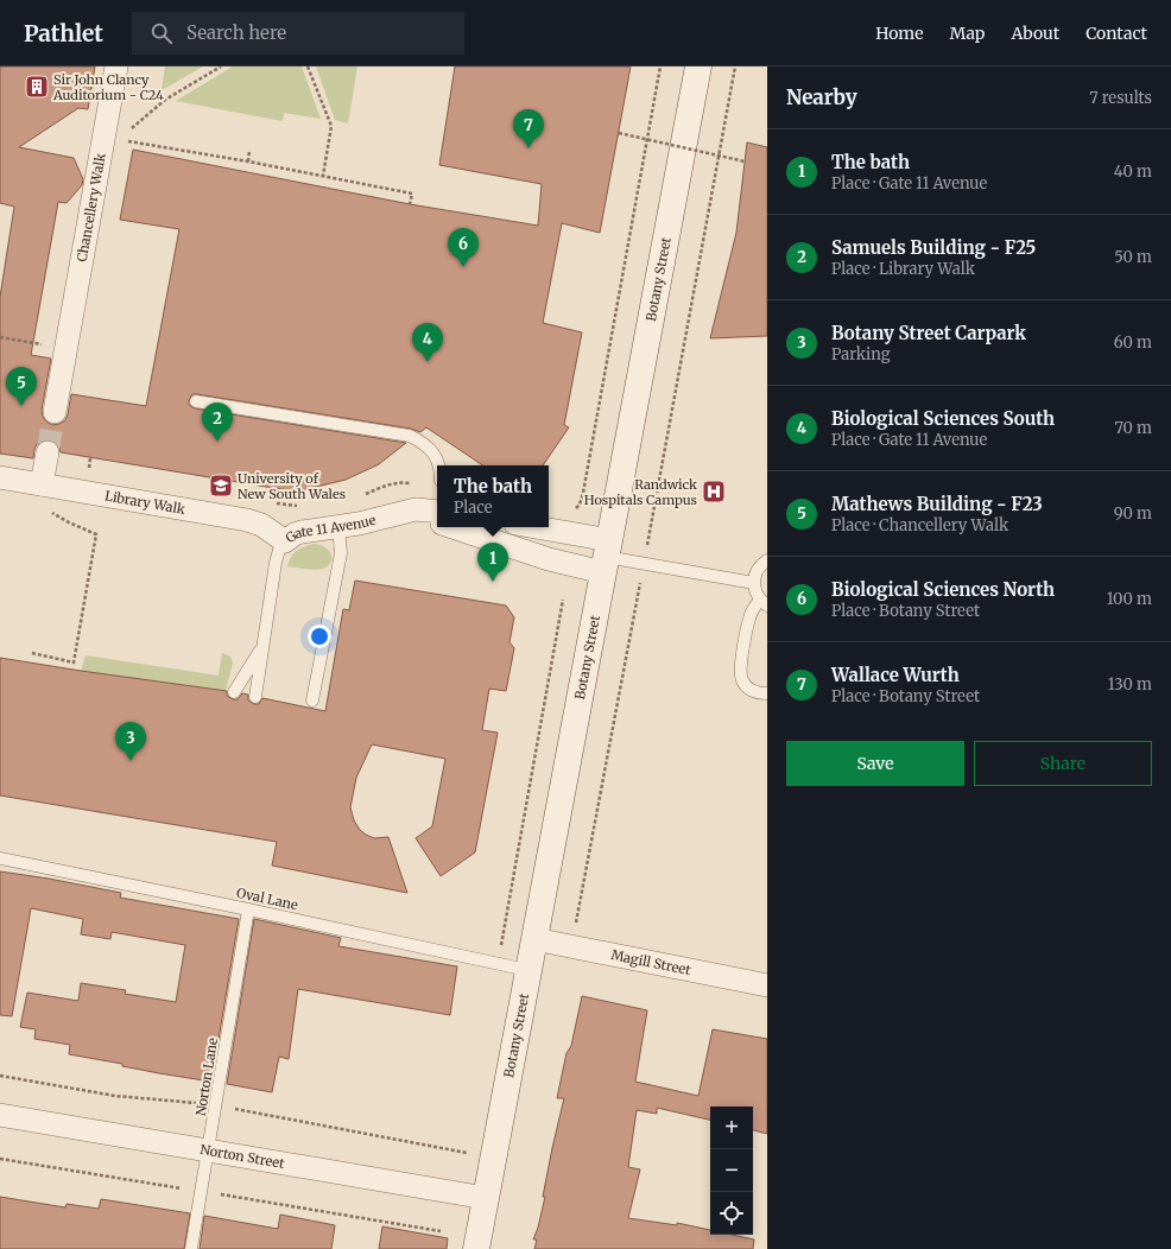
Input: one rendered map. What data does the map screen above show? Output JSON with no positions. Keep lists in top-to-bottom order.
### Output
{
  "streets": {
    "street": [
      "Chancellery Walk",
      "Botany Street",
      "Library Walk",
      "Gate 11 Avenue",
      "Magill Street",
      "Norton Street"
    ],
    "lane": ["Oval Lane", "Norton Lane"]
  },
  "crossings": [
    ["Botany Street", "Gate 11 Avenue"],
    ["Botany Street", "Oval Lane"],
    ["Botany Street", "Magill Street"],
    ["Botany Street", "Norton Street"],
    ["Library Walk", "Gate 11 Avenue"],
    ["Oval Lane", "Norton Lane"],
    ["Norton Lane", "Norton Street"]
  ],
  "places": {
    "building": ["Sir John Clancy Auditorium - C24"],
    "school or university": ["University of New South Wales"],
    "hospital": ["Randwick Hospitals Campus"]
  },
  "page": {
    "header": "Pathlet",
    "search": "Search here",
    "nav": [
      "Home",
      "Map",
      "About",
      "Contact"
    ],
    "heading": ["Nearby", "7 results"],
    "pins": [
      "7",
      "6",
      "4",
      "5",
      "2",
      "1",
      "3"
    ],
    "list": [
      {
        "mark": "1",
        "name": "The bath",
        "note": "Place · Gate 11 Avenue",
        "value": "40 m"
      },
      {
        "mark": "2",
        "name": "Samuels Building - F25",
        "note": "Place · Library Walk",
        "value": "50 m"
      },
      {
        "mark": "3",
        "name": "Botany Street Carpark",
        "note": "Parking",
        "value": "60 m"
      },
      {
        "mark": "4",
        "name": "Biological Sciences South",
        "note": "Place · Gate 11 Avenue",
        "value": "70 m"
      },
      {
        "mark": "5",
        "name": "Mathews Building - F23",
        "note": "Place · Chancellery Walk",
        "value": "90 m"
      },
      {
        "mark": "6",
        "name": "Biological Sciences North",
        "note": "Place · Botany Street",
        "value": "100 m"
      },
      {
        "mark": "7",
        "name": "Wallace Wurth",
        "note": "Place · Botany Street",
        "value": "130 m"
      }
    ],
    "popup": ["The bath", "Place"],
    "buttons": ["Save", "Share"],
    "map_buttons": ["+", "−"]
  }
}
